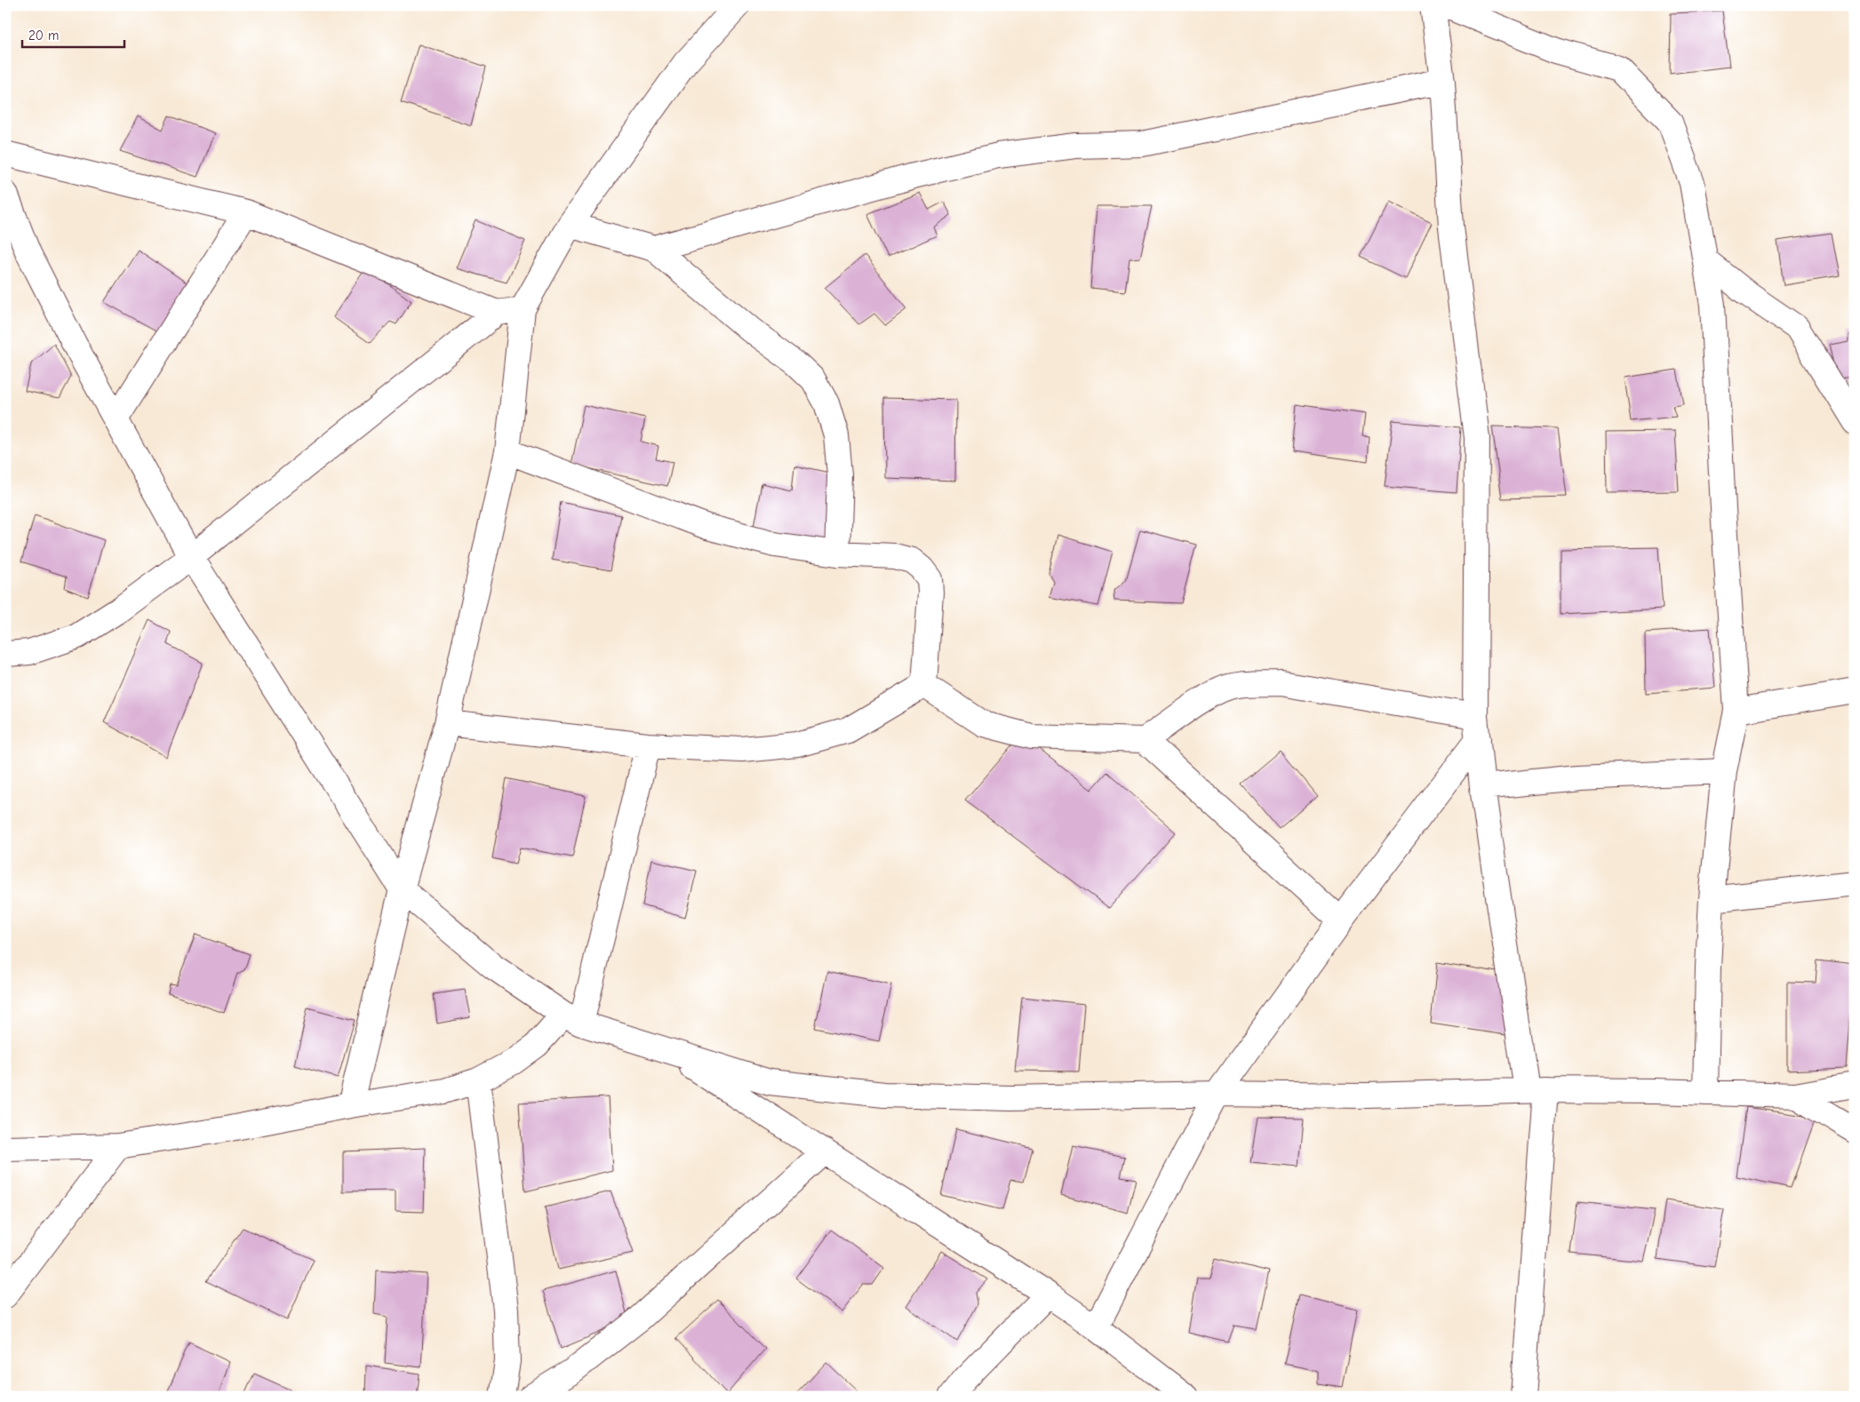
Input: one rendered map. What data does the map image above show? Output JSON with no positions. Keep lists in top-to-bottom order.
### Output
{
  "scale_bar": "20 m"
}
